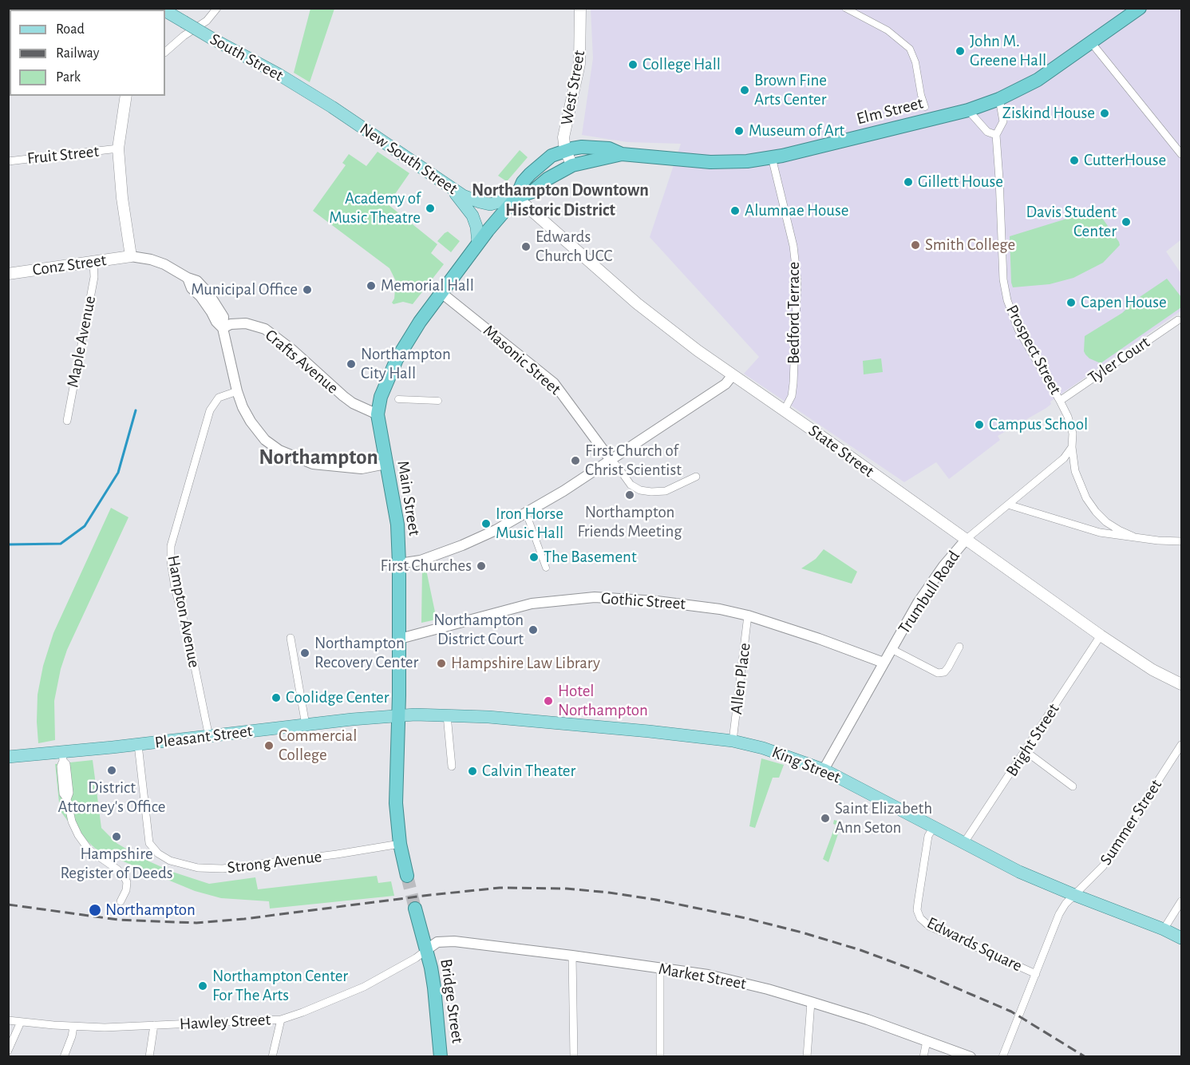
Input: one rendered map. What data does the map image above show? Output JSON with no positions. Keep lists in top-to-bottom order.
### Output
{
  "streets": {
    "highway": ["Elm Street", "Main Street", "Bridge Street"],
    "main road": [
      "South Street",
      "West Street",
      "New South Street",
      "Conz Street",
      "State Street",
      "Pleasant Street",
      "King Street"
    ],
    "street": [
      "Fruit Street",
      "Bedford Terrace",
      "Maple Avenue",
      "Prospect Street",
      "Masonic Street",
      "Tyler Court",
      "Crafts Avenue",
      "Trumbull Road",
      "Gothic Street",
      "Hampton Avenue",
      "Allen Place",
      "Bright Street",
      "Summer Street",
      "Strong Avenue",
      "Edwards Square",
      "Market Street",
      "Hawley Street"
    ]
  },
  "crossings": [
    ["South Street", "New South Street"],
    ["West Street", "Elm Street"],
    ["West Street", "Main Street"],
    ["Elm Street", "Bedford Terrace"],
    ["Elm Street", "Prospect Street"],
    ["Elm Street", "Main Street"],
    ["New South Street", "State Street"],
    ["New South Street", "Main Street"],
    ["Conz Street", "Maple Avenue"],
    ["Bedford Terrace", "State Street"],
    ["Prospect Street", "Tyler Court"],
    ["Prospect Street", "Trumbull Road"],
    ["Masonic Street", "Main Street"],
    ["Crafts Avenue", "Main Street"],
    ["State Street", "Main Street"],
    ["State Street", "Trumbull Road"],
    ["State Street", "Bright Street"],
    ["Main Street", "Gothic Street"],
    ["Main Street", "Pleasant Street"],
    ["Main Street", "King Street"],
    ["Main Street", "Strong Avenue"],
    ["Trumbull Road", "Gothic Street"],
    ["Trumbull Road", "King Street"],
    ["Gothic Street", "Allen Place"],
    ["Hampton Avenue", "Pleasant Street"],
    ["Allen Place", "King Street"],
    ["Pleasant Street", "King Street"],
    ["Pleasant Street", "Strong Avenue"],
    ["Bright Street", "King Street"],
    ["King Street", "Summer Street"],
    ["King Street", "Edwards Square"],
    ["Summer Street", "Edwards Square"],
    ["Market Street", "Bridge Street"],
    ["Market Street", "Hawley Street"],
    ["Bridge Street", "Hawley Street"]
  ],
  "districts": ["Northampton Downtown Historic District", "Northampton"],
  "places": [
    "John M. Greene Hall",
    "College Hall",
    "Brown Fine Arts Center",
    "Ziskind House",
    "Museum of Art",
    "CutterHouse",
    "Gillett House",
    "Academy of Music Theatre",
    "Alumnae House",
    "Davis Student Center",
    "Smith College",
    "Edwards Church UCC",
    "Memorial Hall",
    "Municipal Office",
    "Capen House",
    "Northampton City Hall",
    "Campus School",
    "First Church of Christ Scientist",
    "Northampton Friends Meeting",
    "Iron Horse Music Hall",
    "The Basement",
    "First Churches",
    "Northampton District Court",
    "Northampton Recovery Center",
    "Hampshire Law Library",
    "Coolidge Center",
    "Hotel Northampton",
    "Commercial College",
    "District Attorney's Office",
    "Calvin Theater",
    "Saint Elizabeth Ann Seton",
    "Hampshire Register of Deeds",
    "Northampton",
    "Northampton Center For The Arts"
  ],
  "legend": ["Road", "Railway", "Park"]
}
